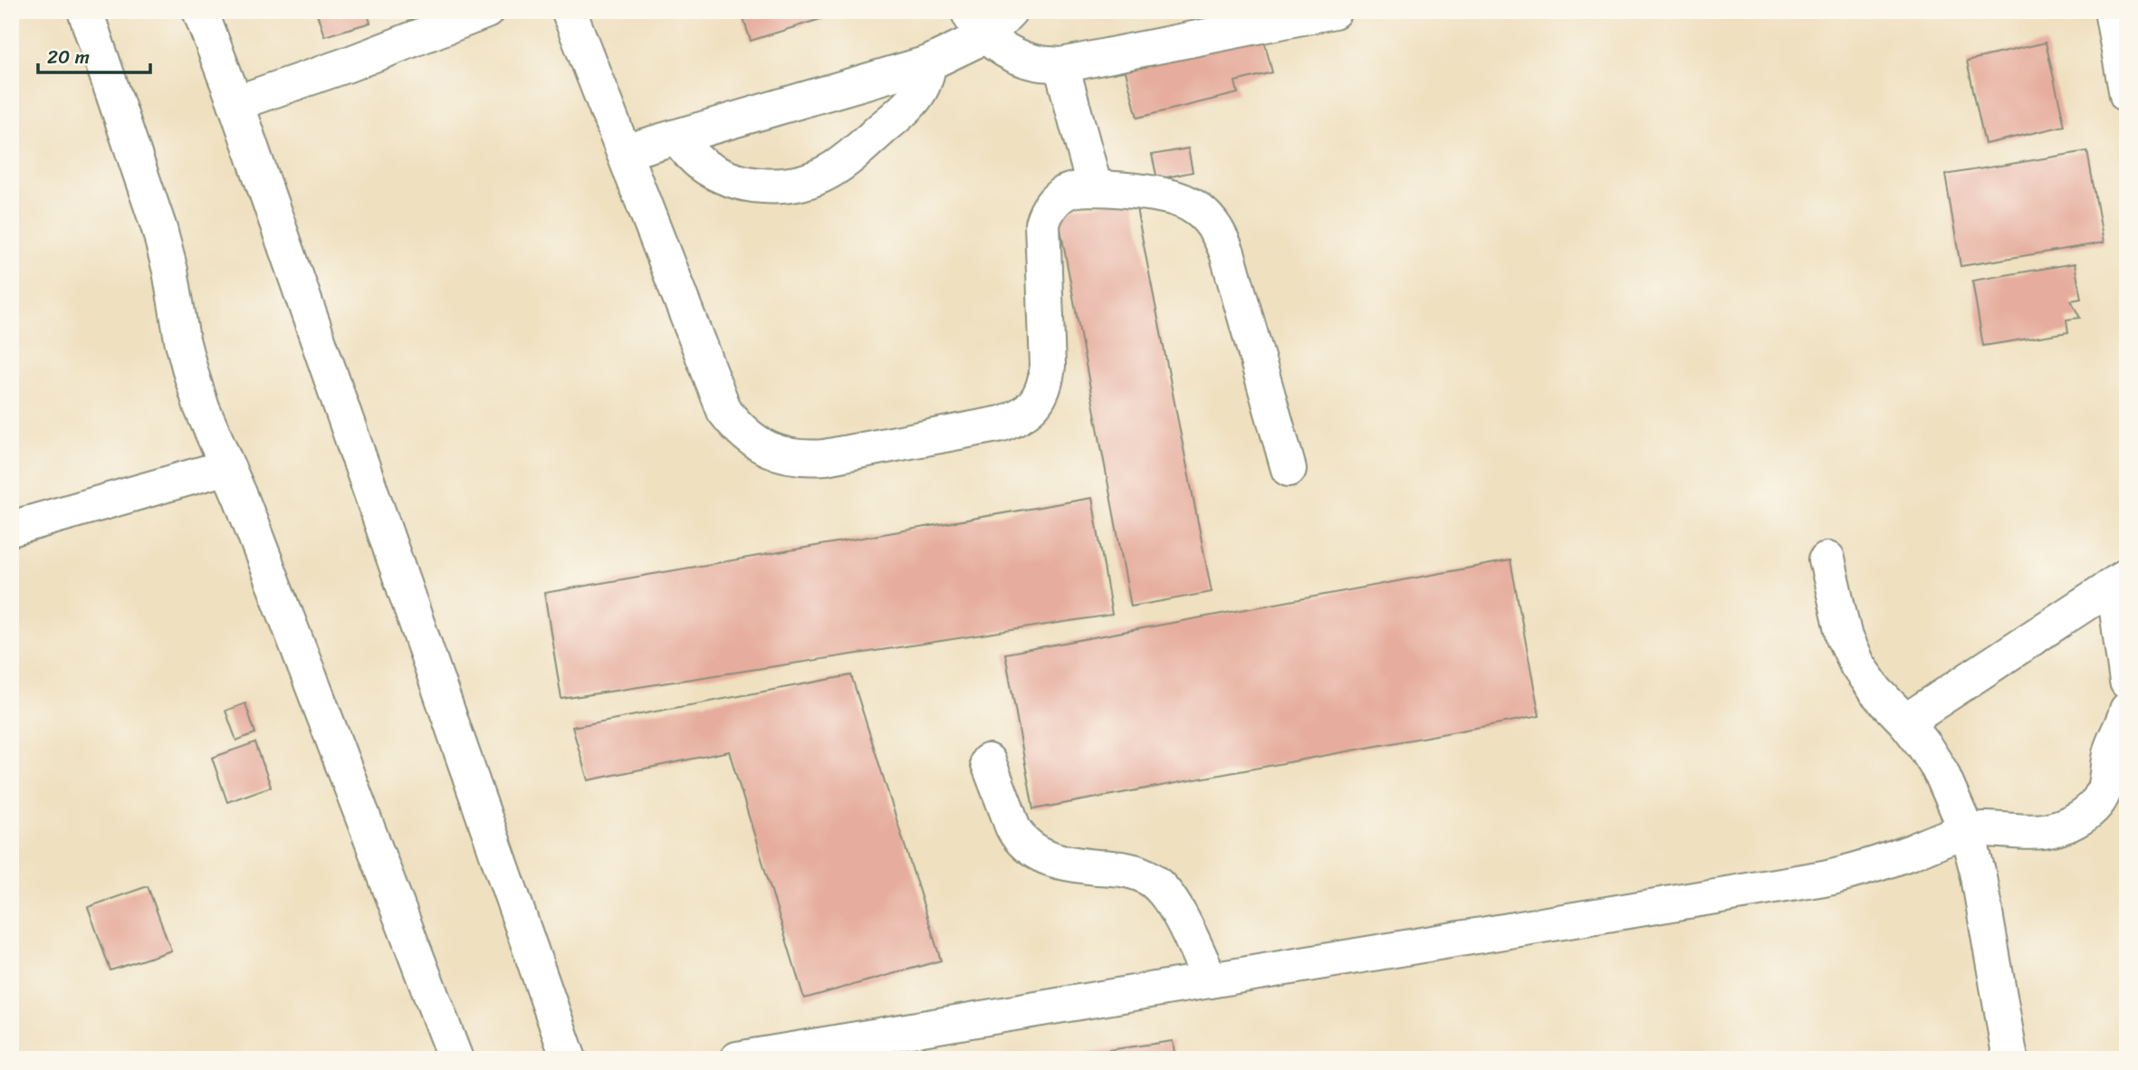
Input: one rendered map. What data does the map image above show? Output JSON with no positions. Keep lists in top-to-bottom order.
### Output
{
  "scale_bar": "20 m"
}
